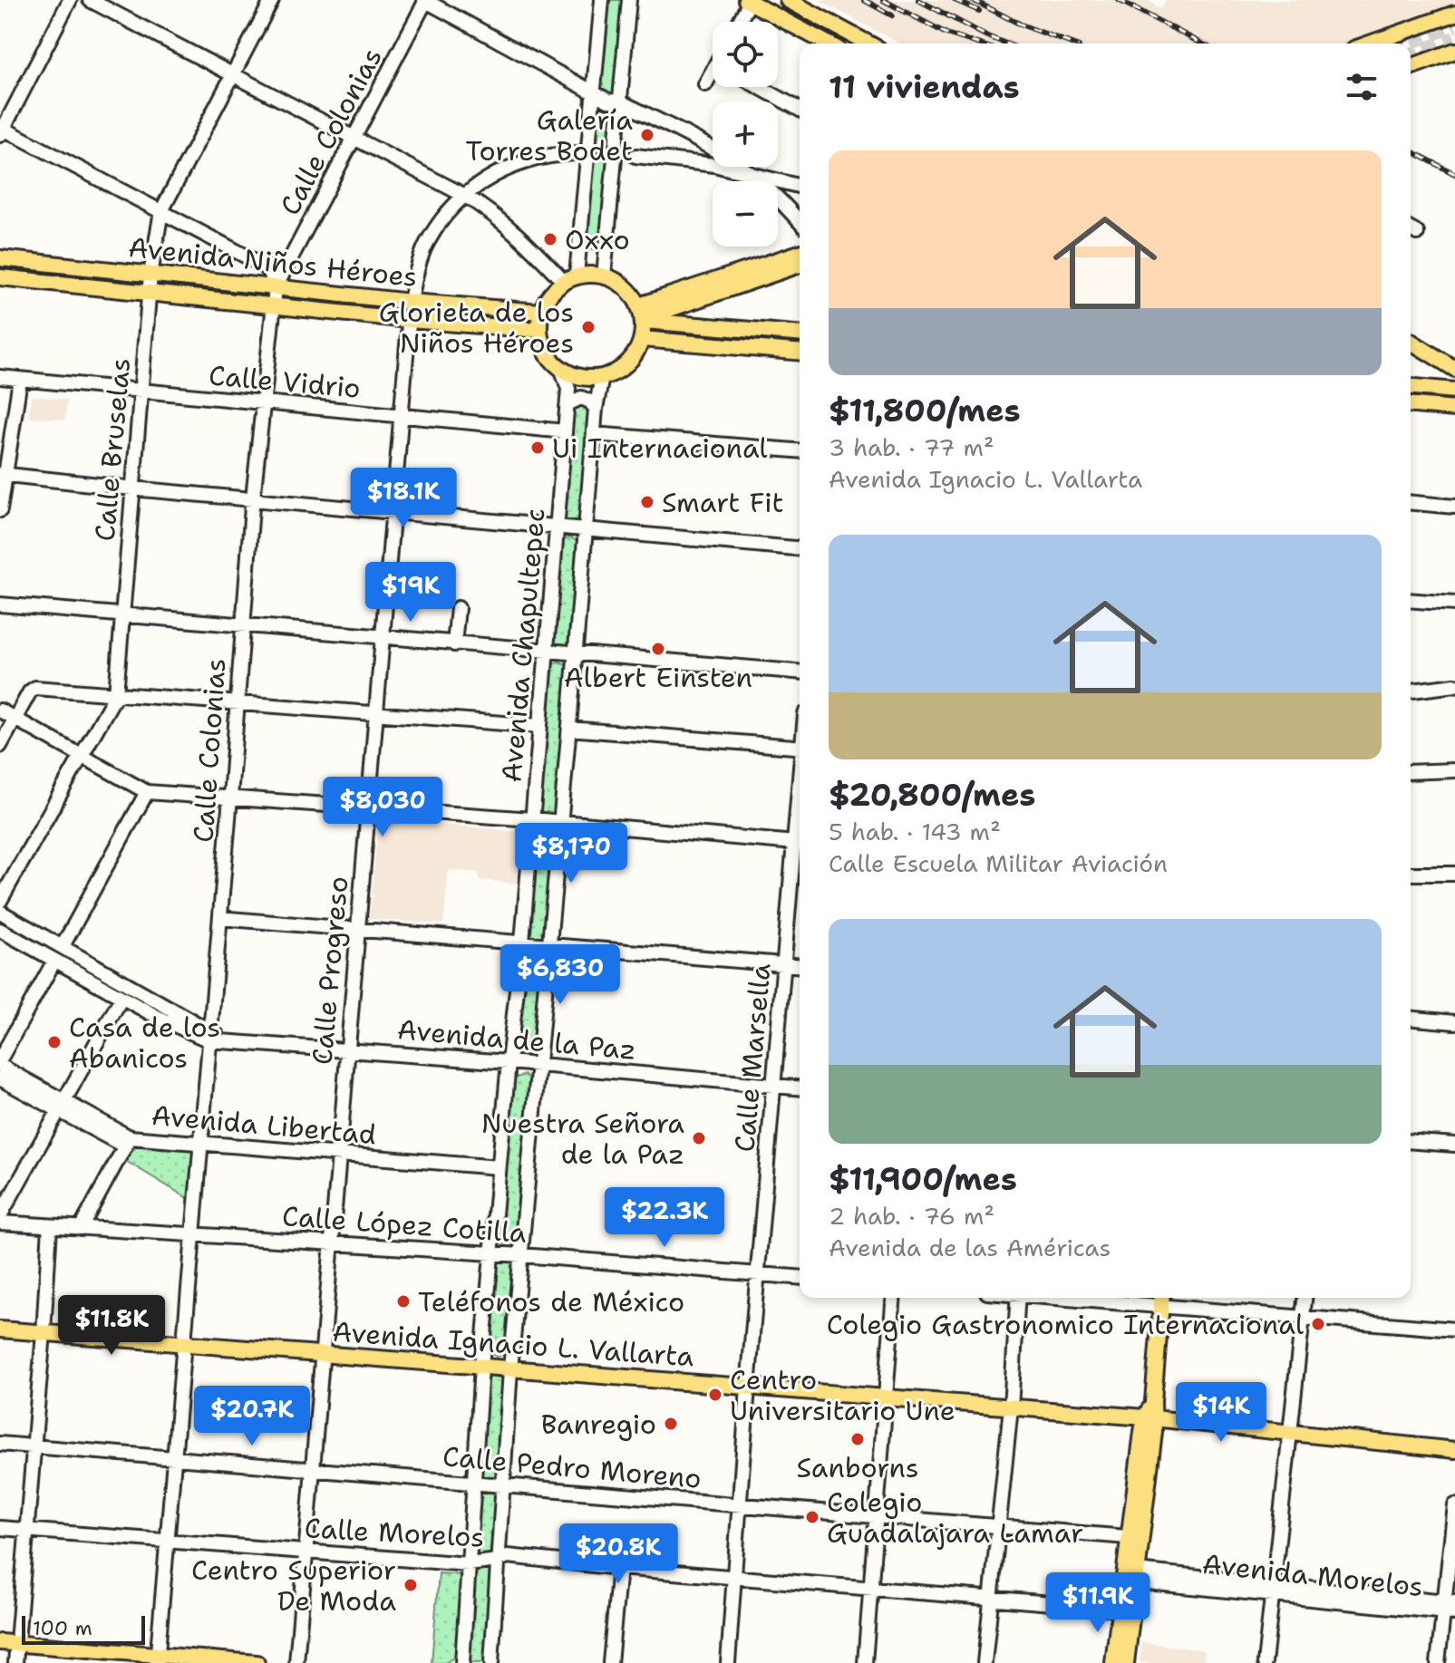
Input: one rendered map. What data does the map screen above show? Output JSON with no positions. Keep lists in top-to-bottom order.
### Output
{
  "streets": {
    "main road": ["Avenida Niños Héroes", "Avenida Ignacio L. Vallarta"],
    "street": [
      "Calle Colonias",
      "Calle Vidrio",
      "Calle Bruselas",
      "Avenida Chapultepec",
      "Calle Progreso",
      "Avenida de la Paz",
      "Calle Marsella",
      "Avenida Libertad",
      "Calle López Cotilla",
      "Calle Pedro Moreno",
      "Calle Morelos",
      "Avenida Morelos"
    ]
  },
  "crossings": [
    ["Calle Colonias", "Avenida Niños Héroes"],
    ["Calle Colonias", "Calle Vidrio"],
    ["Calle Colonias", "Avenida de la Paz"],
    ["Calle Colonias", "Avenida Libertad"],
    ["Calle Colonias", "Calle López Cotilla"],
    ["Calle Colonias", "Avenida Ignacio L. Vallarta"],
    ["Calle Colonias", "Calle Pedro Moreno"],
    ["Calle Colonias", "Calle Morelos"],
    ["Avenida Niños Héroes", "Calle Bruselas"],
    ["Avenida Niños Héroes", "Avenida Chapultepec"],
    ["Avenida Niños Héroes", "Calle Progreso"],
    ["Calle Vidrio", "Calle Bruselas"],
    ["Calle Vidrio", "Avenida Chapultepec"],
    ["Calle Vidrio", "Calle Progreso"],
    ["Avenida Chapultepec", "Avenida de la Paz"],
    ["Avenida Chapultepec", "Avenida Libertad"],
    ["Avenida Chapultepec", "Calle López Cotilla"],
    ["Avenida Chapultepec", "Avenida Ignacio L. Vallarta"],
    ["Avenida Chapultepec", "Calle Pedro Moreno"],
    ["Avenida Chapultepec", "Calle Morelos"],
    ["Calle Progreso", "Avenida de la Paz"],
    ["Calle Progreso", "Avenida Libertad"],
    ["Calle Progreso", "Calle López Cotilla"],
    ["Calle Progreso", "Avenida Ignacio L. Vallarta"],
    ["Calle Progreso", "Calle Pedro Moreno"],
    ["Calle Progreso", "Calle Morelos"],
    ["Avenida de la Paz", "Calle Marsella"],
    ["Calle Marsella", "Calle López Cotilla"],
    ["Calle Marsella", "Avenida Ignacio L. Vallarta"],
    ["Calle Marsella", "Calle Pedro Moreno"],
    ["Calle Marsella", "Calle Morelos"]
  ],
  "places": [
    "Galería Torres Bodet",
    "Oxxo",
    "Glorieta de los Niños Héroes",
    "Ui Internacional",
    "Smart Fit",
    "Albert Einsten",
    "Casa de los Abanicos",
    "Nuestra Señora de la Paz",
    "Teléfonos de México",
    "Colegio Gastronomico Internacional",
    "Centro Universitario Une",
    "Banregio",
    "Sanborns",
    "Colegio Guadalajara Lamar",
    "Centro Superior De Moda"
  ],
  "scale_bar": "100 m",
  "page": {
    "map_buttons": ["+", "−"],
    "heading": "11 viviendas",
    "list": [
      {
        "name": "$11,800/mes",
        "note": "3 hab. · 77 m² · Avenida Ignacio L. Vallarta"
      },
      {
        "name": "$20,800/mes",
        "note": "5 hab. · 143 m² · Calle Escuela Militar Aviación"
      },
      {
        "name": "$11,900/mes",
        "note": "2 hab. · 76 m² · Avenida de las Américas"
      }
    ],
    "price": [
      "$18.1K",
      "$19K",
      "$8,030",
      "$8,170",
      "$6,830",
      "$22.3K",
      "$11.8K",
      "$14K",
      "$20.7K",
      "$20.8K",
      "$11.9K"
    ],
    "scale": "100 m"
  }
}
